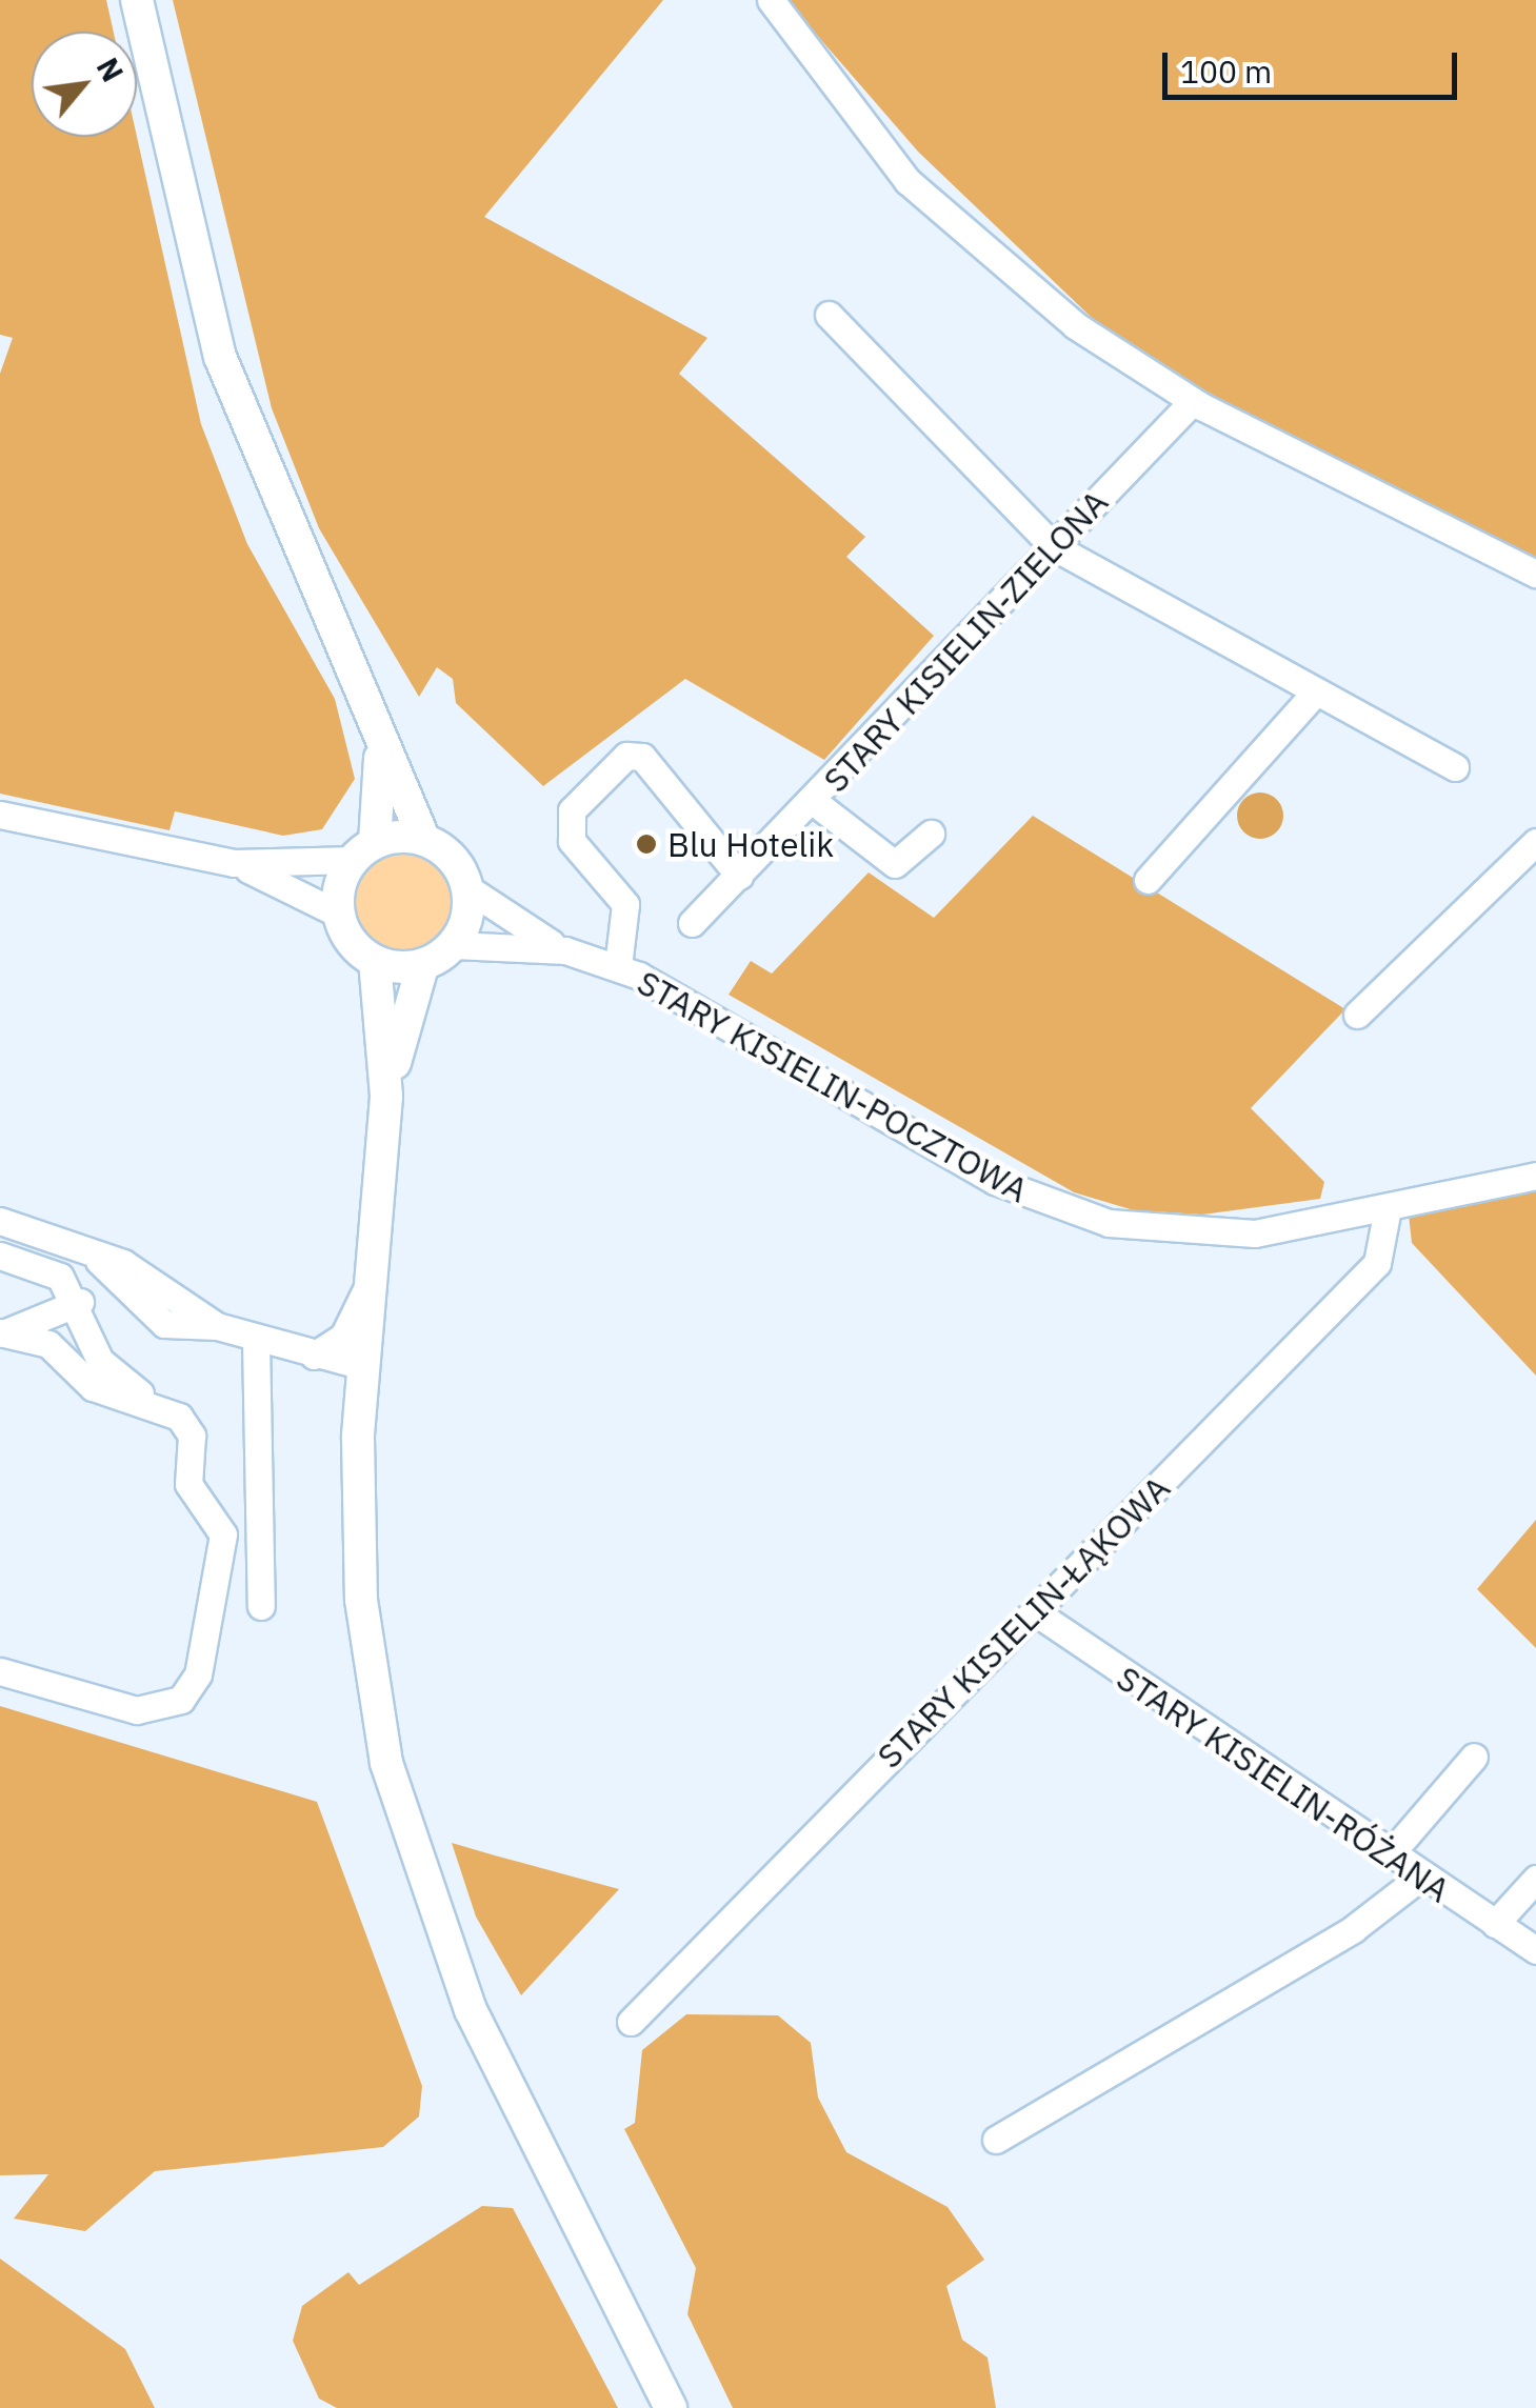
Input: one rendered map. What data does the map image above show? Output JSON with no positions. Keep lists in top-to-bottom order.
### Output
{
  "streets": {
    "street": [
      "STARY KISIELIN-ZIELONA",
      "STARY KISIELIN-POCZTOWA",
      "STARY KISIELIN-ŁĄKOWA",
      "STARY KISIELIN-RÓŻANA"
    ]
  },
  "crossings": [
    ["STARY KISIELIN-POCZTOWA", "STARY KISIELIN-ŁĄKOWA"],
    ["STARY KISIELIN-ŁĄKOWA", "STARY KISIELIN-RÓŻANA"]
  ],
  "places": ["Blu Hotelik"],
  "scale_bar": "100 m",
  "north": "top right"
}
